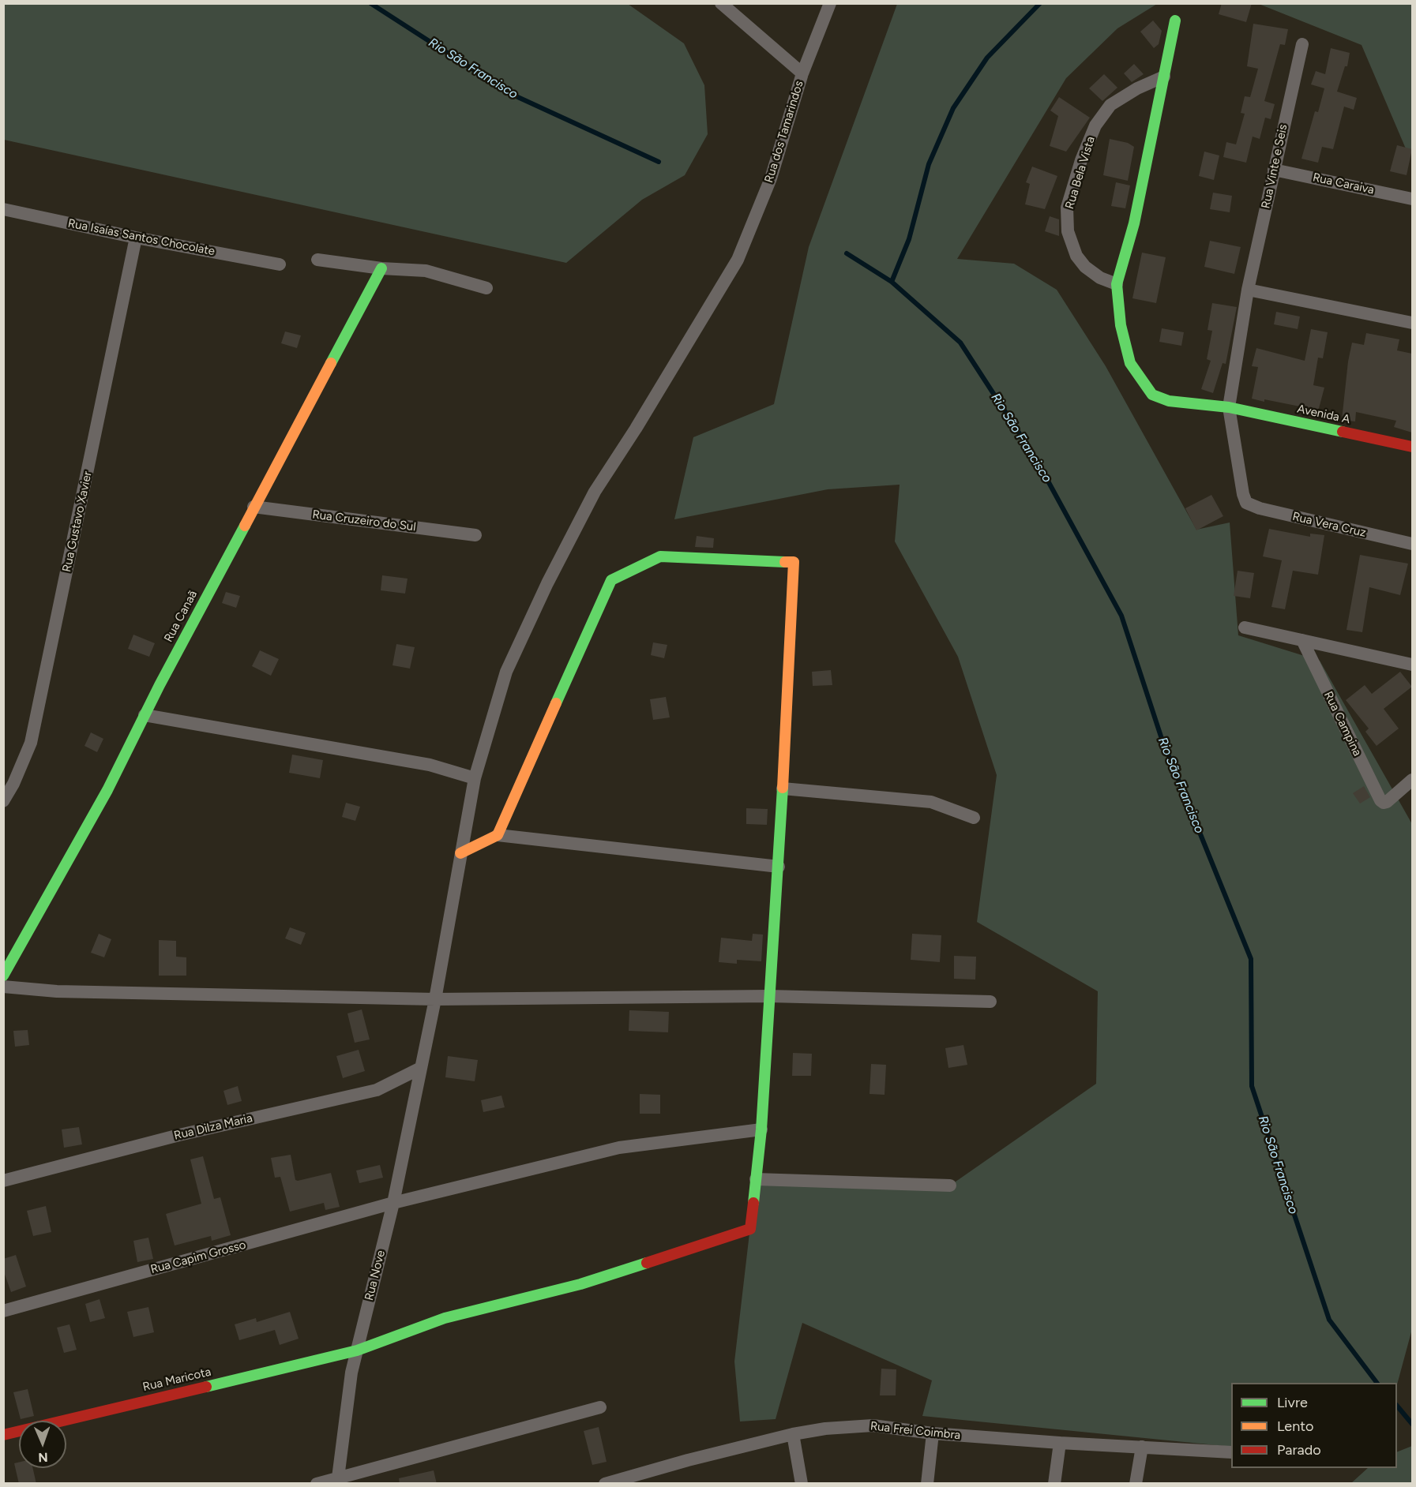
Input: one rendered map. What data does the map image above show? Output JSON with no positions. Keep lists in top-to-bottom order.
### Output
{
  "streets": {
    "street": [
      "Rua dos Tamarindos",
      "Rua Vinte e Seis",
      "Rua Bela Vista",
      "Rua Caraiva",
      "Rua Isaías Santos Chocolate",
      "Avenida A",
      "Rua Cruzeiro do Sul",
      "Rua Gustavo Xavier",
      "Rua Vera Cruz",
      "Rua Canaã",
      "Rua Campina",
      "Rua Dilza Maria",
      "Rua Capim Grosso",
      "Rua Nove",
      "Rua Maricota",
      "Rua Frei Coimbra"
    ]
  },
  "crossings": [
    ["Rua dos Tamarindos", "Rua Nove"],
    ["Rua Vinte e Seis", "Rua Caraiva"],
    ["Rua Vinte e Seis", "Avenida A"],
    ["Rua Vinte e Seis", "Rua Vera Cruz"],
    ["Rua Isaías Santos Chocolate", "Rua Gustavo Xavier"],
    ["Rua Cruzeiro do Sul", "Rua Canaã"],
    ["Rua Dilza Maria", "Rua Nove"],
    ["Rua Capim Grosso", "Rua Nove"],
    ["Rua Nove", "Rua Maricota"]
  ],
  "water": ["Rio São Francisco"],
  "legend": ["Livre", "Lento", "Parado"],
  "north": "bottom"
}
